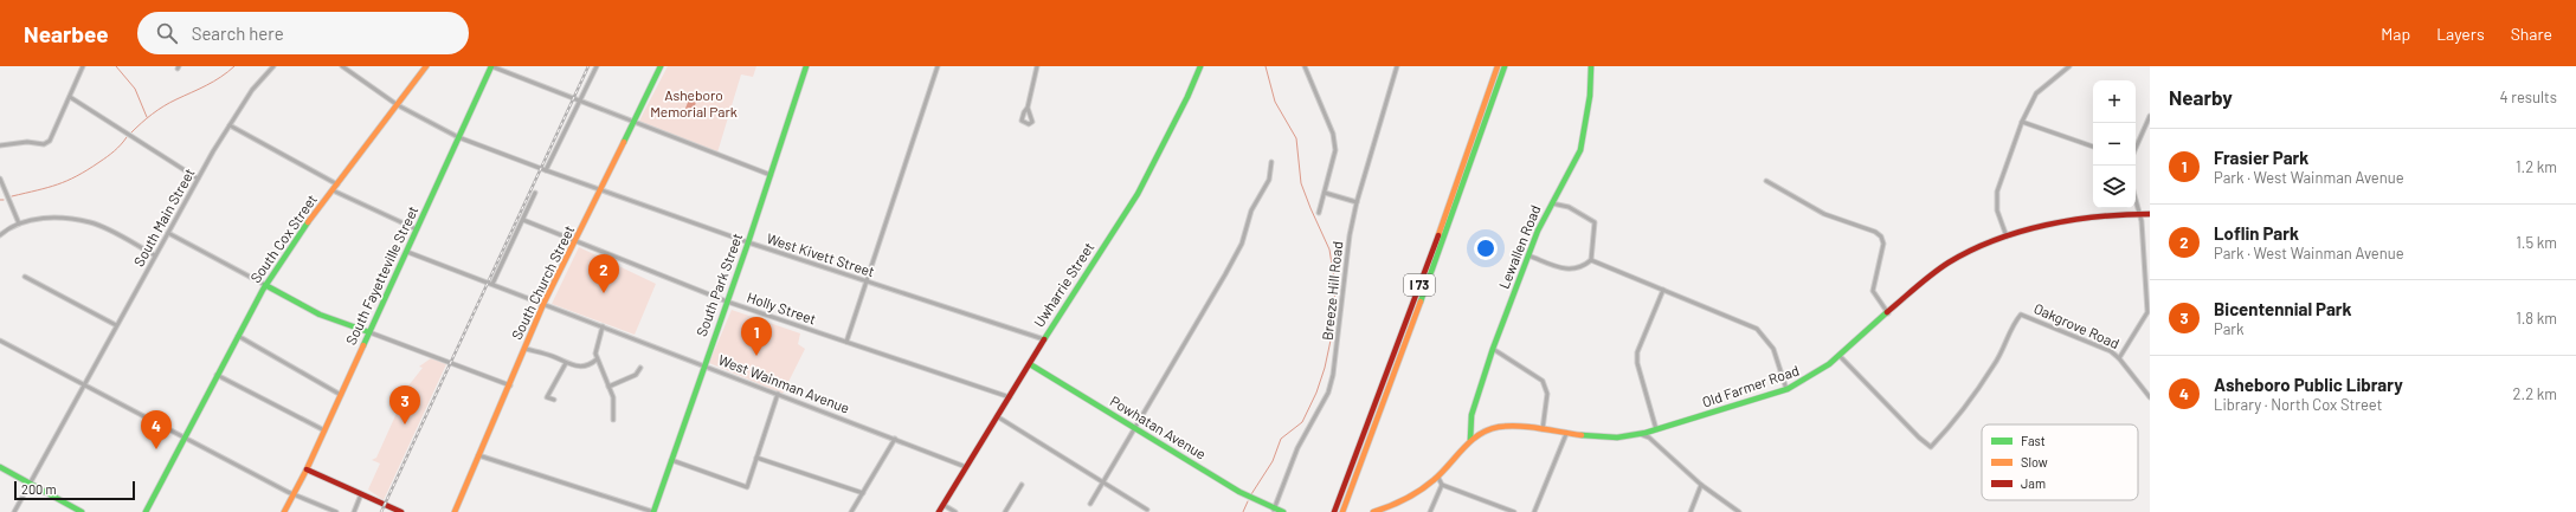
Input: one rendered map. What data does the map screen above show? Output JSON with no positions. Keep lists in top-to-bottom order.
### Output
{
  "streets": {
    "main road": [
      "South Cox Street",
      "Lewallen Road",
      "South Fayetteville Street",
      "South Church Street",
      "South Park Street",
      "Uwharrie Street",
      "I 73",
      "Old Farmer Road",
      "Powhatan Avenue"
    ],
    "street": [
      "South Main Street",
      "West Kivett Street",
      "Breeze Hill Road",
      "Holly Street",
      "Oakgrove Road",
      "West Wainman Avenue"
    ]
  },
  "crossings": [
    ["South Cox Street", "West Kivett Street"],
    ["Lewallen Road", "Old Farmer Road"],
    ["West Kivett Street", "South Fayetteville Street"],
    ["West Kivett Street", "South Church Street"],
    ["West Kivett Street", "South Park Street"],
    ["West Kivett Street", "Uwharrie Street"],
    ["South Fayetteville Street", "West Wainman Avenue"],
    ["South Church Street", "Holly Street"],
    ["South Church Street", "West Wainman Avenue"],
    ["South Park Street", "Holly Street"],
    ["South Park Street", "West Wainman Avenue"],
    ["Uwharrie Street", "Holly Street"],
    ["Uwharrie Street", "West Wainman Avenue"],
    ["Uwharrie Street", "Powhatan Avenue"],
    ["Breeze Hill Road", "Powhatan Avenue"],
    ["Oakgrove Road", "Old Farmer Road"]
  ],
  "parks": ["Asheboro Memorial Park"],
  "legend": ["Fast", "Slow", "Jam"],
  "scale_bar": "200 m",
  "page": {
    "header": "Nearbee",
    "search": "Search here",
    "nav": ["Map", "Layers", "Share"],
    "heading": ["Nearby", "4 results"],
    "map_buttons": ["+", "−"],
    "list": [
      {
        "mark": "1",
        "name": "Frasier Park",
        "note": "Park · West Wainman Avenue",
        "value": "1.2 km"
      },
      {
        "mark": "2",
        "name": "Loflin Park",
        "note": "Park · West Wainman Avenue",
        "value": "1.5 km"
      },
      {
        "mark": "3",
        "name": "Bicentennial Park",
        "note": "Park",
        "value": "1.8 km"
      },
      {
        "mark": "4",
        "name": "Asheboro Public Library",
        "note": "Library · North Cox Street",
        "value": "2.2 km"
      }
    ],
    "pins": [
      "2",
      "1",
      "3",
      "4"
    ],
    "scale": "200 m"
  }
}
